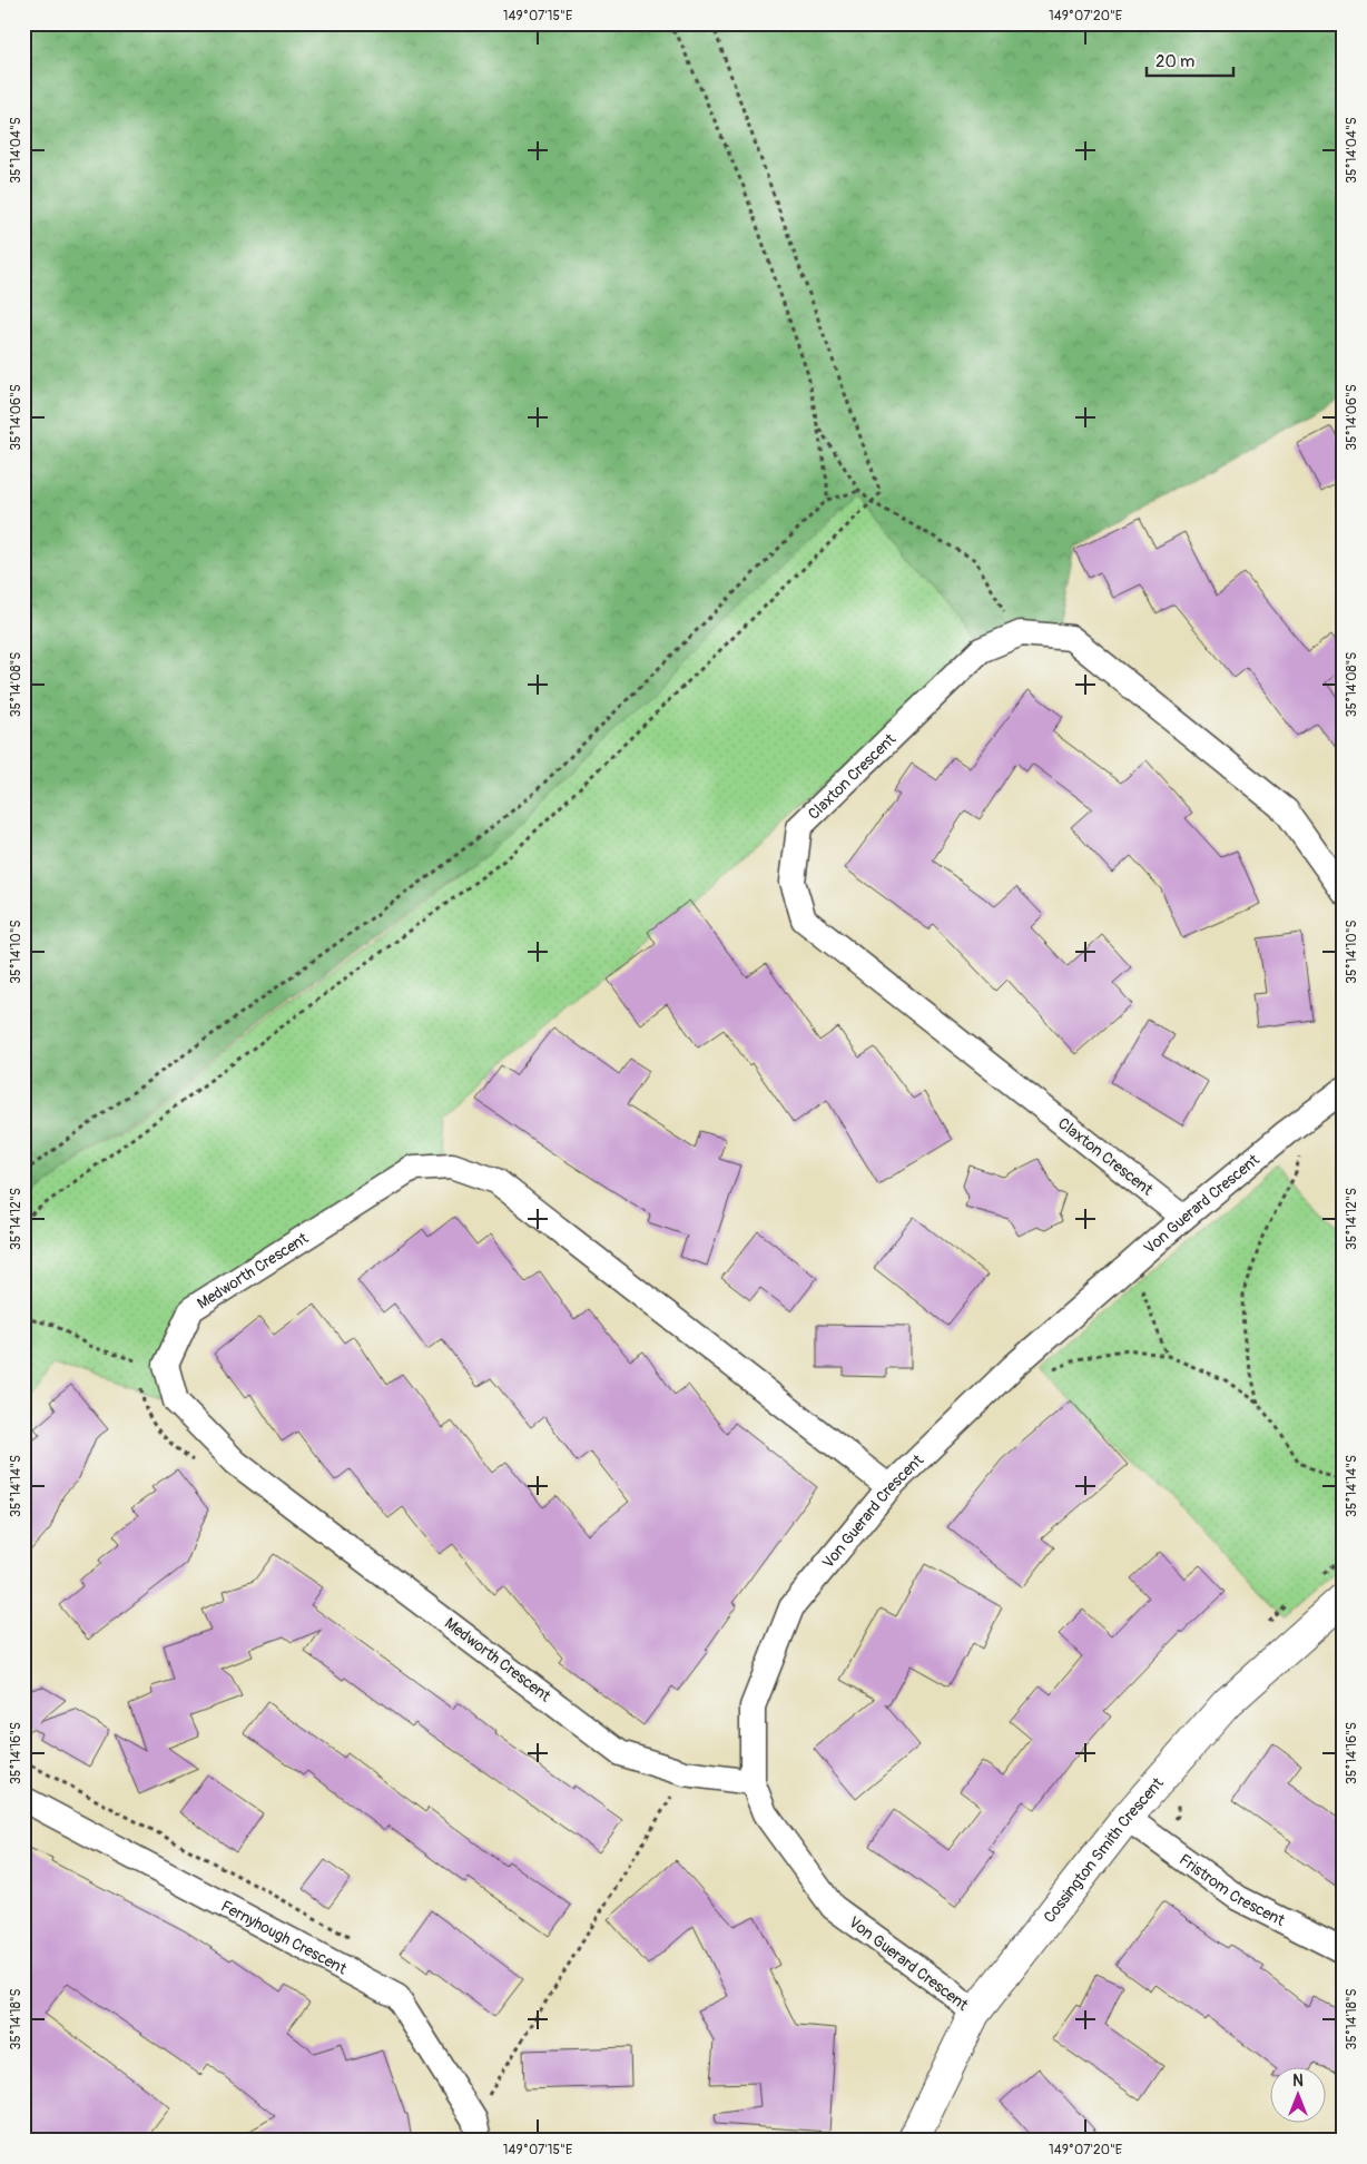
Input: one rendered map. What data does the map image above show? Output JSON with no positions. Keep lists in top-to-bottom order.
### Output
{
  "streets": {
    "street": [
      "Claxton Crescent",
      "Von Guerard Crescent",
      "Medworth Crescent",
      "Cossington Smith Crescent",
      "Fristrom Crescent",
      "Fernyhough Crescent"
    ]
  },
  "crossings": [
    ["Claxton Crescent", "Von Guerard Crescent"],
    ["Von Guerard Crescent", "Medworth Crescent"],
    ["Von Guerard Crescent", "Cossington Smith Crescent"],
    ["Cossington Smith Crescent", "Fristrom Crescent"]
  ],
  "scale_bar": "20 m",
  "north": "top",
  "coordinates": [
    "149°07'15\"E",
    "149°07'20\"E",
    "35°14'04\"S",
    "35°14'06\"S",
    "35°14'08\"S",
    "35°14'10\"S",
    "35°14'12\"S",
    "35°14'14\"S",
    "35°14'16\"S",
    "35°14'18\"S"
  ]
}
